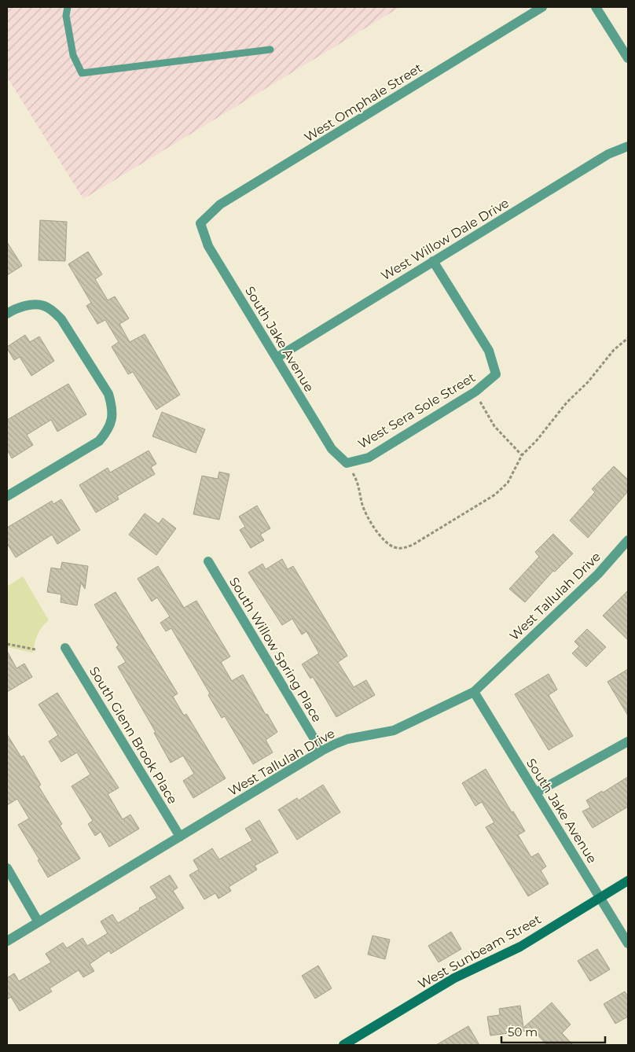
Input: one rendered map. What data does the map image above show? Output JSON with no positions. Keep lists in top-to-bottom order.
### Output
{
  "streets": {
    "street": [
      "West Omphale Street",
      "West Willow Dale Drive",
      "South Jake Avenue",
      "West Sera Sole Street",
      "West Tallulah Drive",
      "South Willow Spring Place",
      "South Glenn Brook Place",
      "West Sunbeam Street"
    ]
  },
  "crossings": [
    ["West Omphale Street", "South Jake Avenue"],
    ["West Willow Dale Drive", "South Jake Avenue"],
    ["West Willow Dale Drive", "West Sera Sole Street"],
    ["South Jake Avenue", "West Sera Sole Street"],
    ["South Jake Avenue", "West Tallulah Drive"],
    ["South Jake Avenue", "West Sunbeam Street"],
    ["West Tallulah Drive", "South Willow Spring Place"],
    ["West Tallulah Drive", "South Glenn Brook Place"]
  ],
  "scale_bar": "50 m"
}
